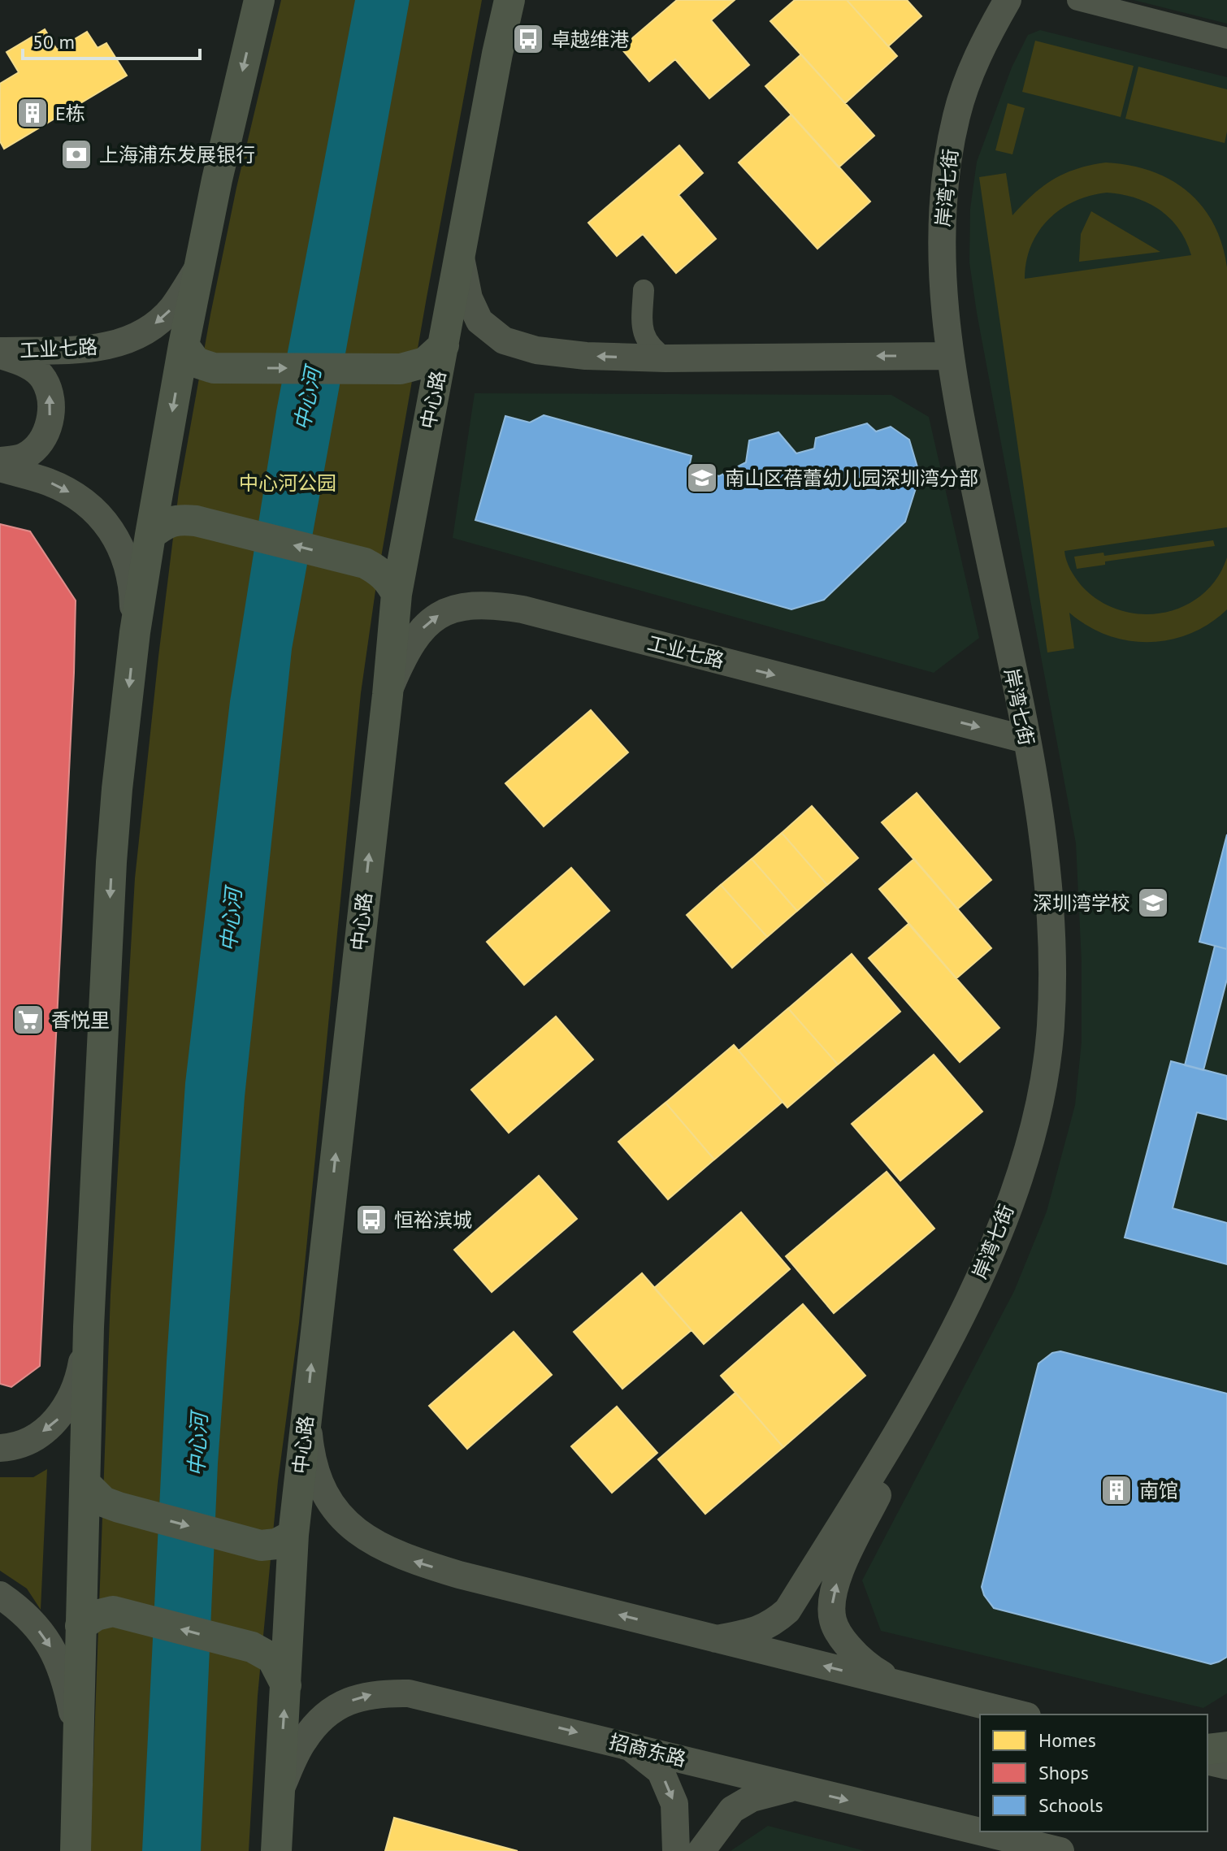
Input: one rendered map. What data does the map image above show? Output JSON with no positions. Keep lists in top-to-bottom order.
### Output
{
  "streets": {
    "main road": ["中心路"],
    "street": ["岸湾七街", "工业七路", "招商东路"]
  },
  "crossings": [
    ["岸湾七街", "工业七路"],
    ["工业七路", "中心路"],
    ["中心路", "招商东路"]
  ],
  "water": ["中心河"],
  "parks": ["中心河公园"],
  "places": {
    "bus stop": ["卓越维港", "恒裕滨城"],
    "building": ["E栋", "南馆"],
    "bank": ["上海浦东发展银行"],
    "school or university": ["南山区蓓蕾幼儿园深圳湾分部", "深圳湾学校"],
    "supermarket": ["香悦里"]
  },
  "legend": ["Homes", "Shops", "Schools"],
  "scale_bar": "50 m"
}
